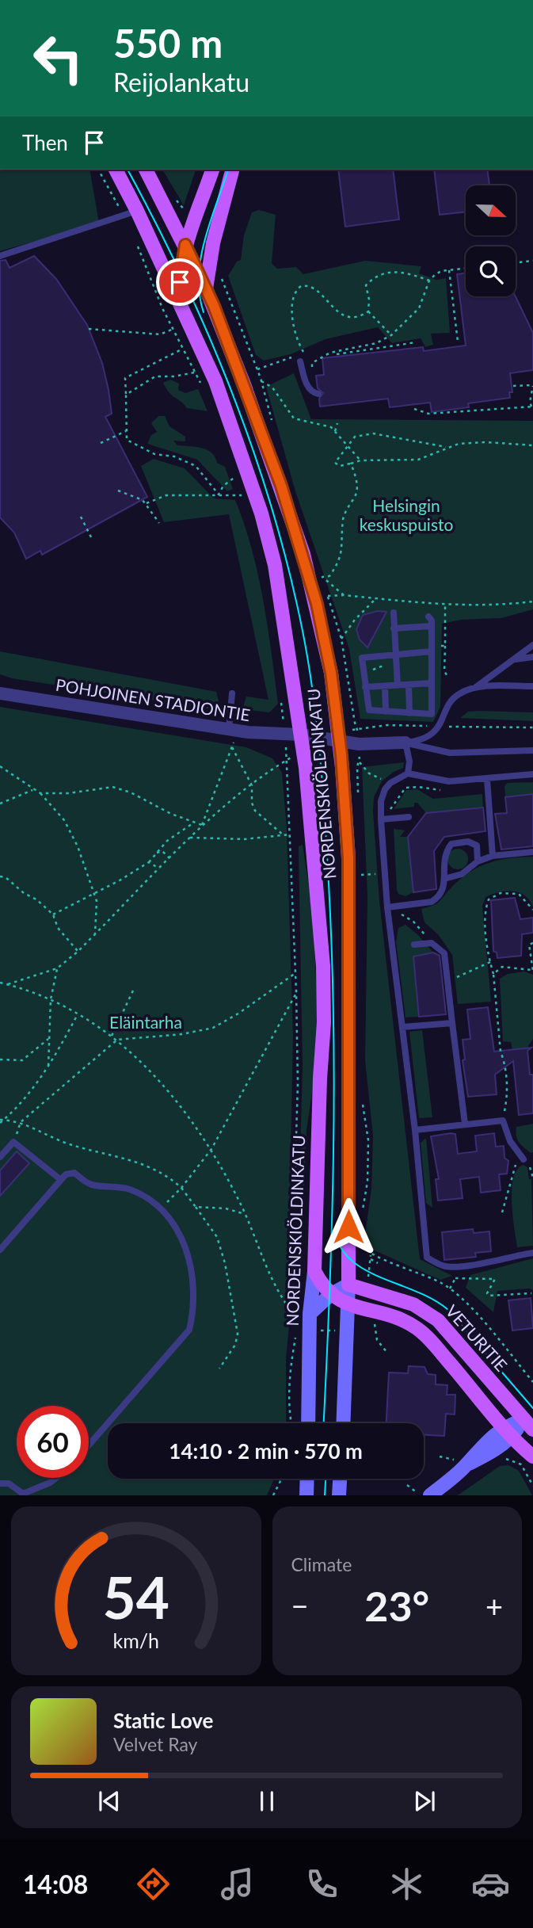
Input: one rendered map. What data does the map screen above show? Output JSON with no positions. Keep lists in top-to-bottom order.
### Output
{
  "streets": {
    "main road": ["NORDENSKIÖLDINKATU", "VETURITIE"],
    "street": ["POHJOINEN STADIONTIE"]
  },
  "crossings": [
    ["POHJOINEN STADIONTIE", "NORDENSKIÖLDINKATU"],
    ["NORDENSKIÖLDINKATU", "VETURITIE"]
  ],
  "parks": ["Helsingin keskuspuisto", "Eläintarha"],
  "north": "right",
  "page": {
    "turn": ["550 m", "Reijolankatu"],
    "then": "Then",
    "limit": "60",
    "trip": "14:10 · 2 min · 570 m",
    "tile": "Climate",
    "heat": ["−", "23°", "+"],
    "song": ["Static Love", "Velvet Ray"],
    "tabs": "14:08",
    "gauge": ["54", "km/h"]
  }
}
